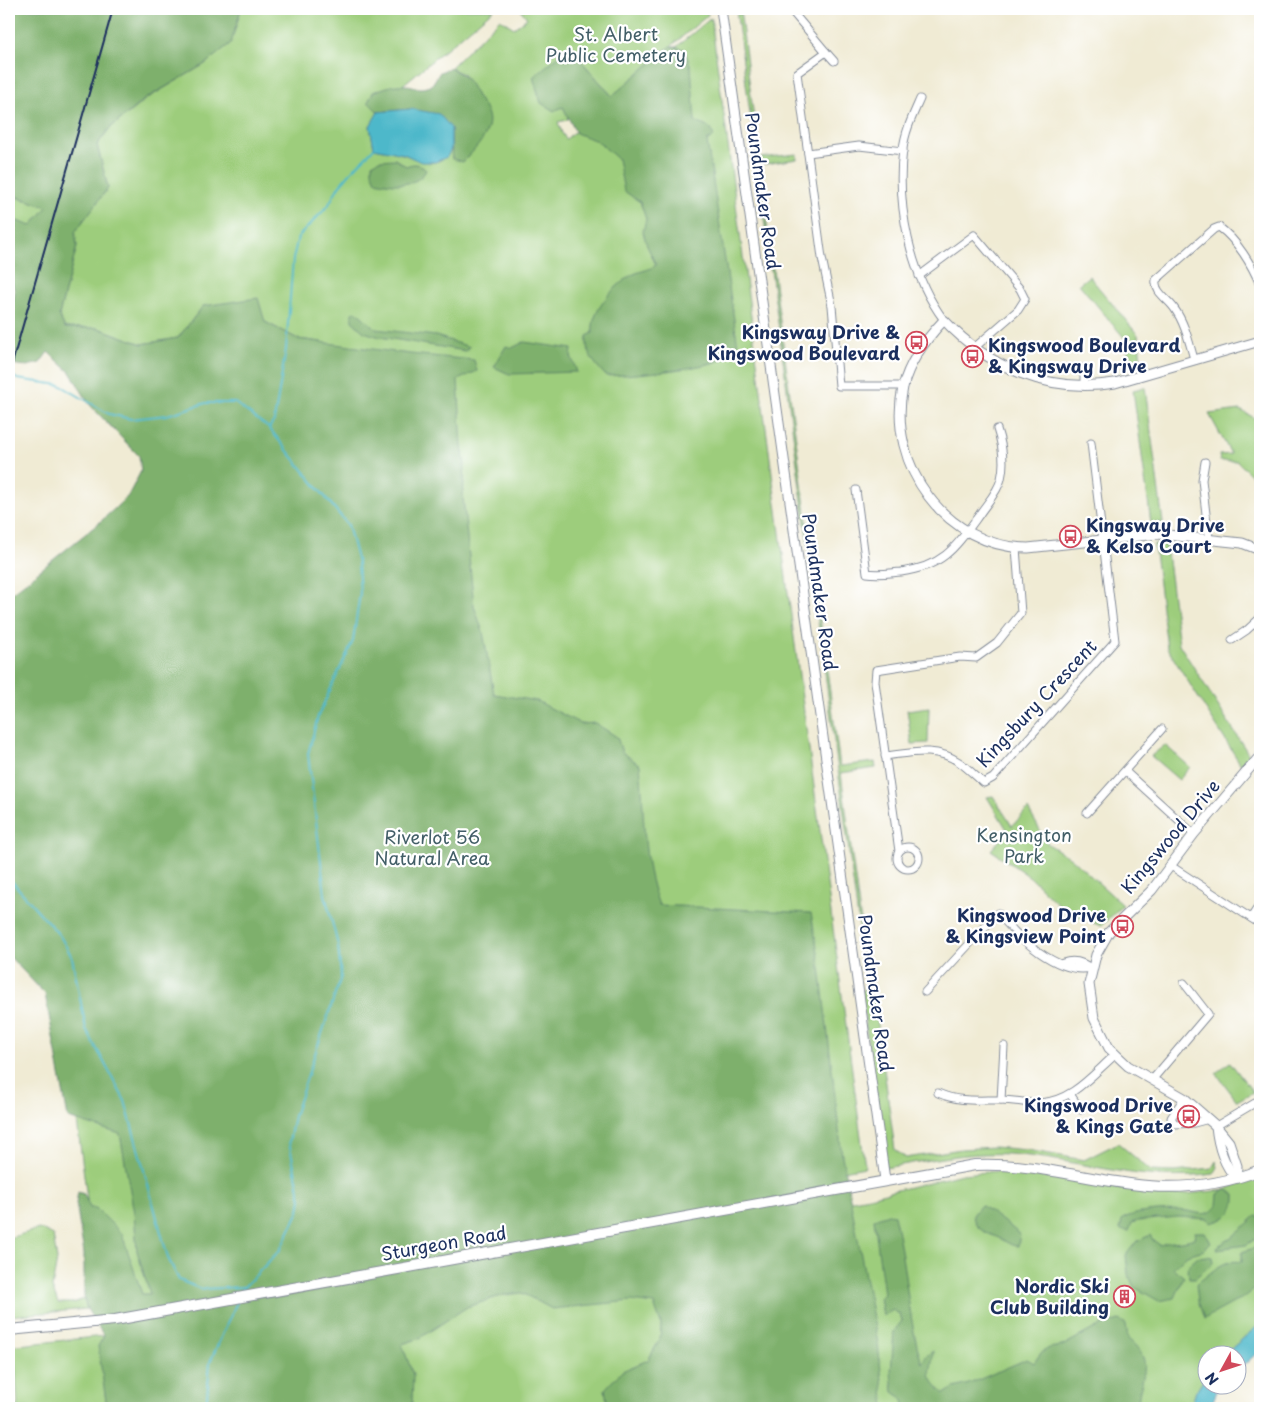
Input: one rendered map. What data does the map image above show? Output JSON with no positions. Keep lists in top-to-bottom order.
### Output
{
  "streets": {
    "main road": ["Sturgeon Road"],
    "street": ["Poundmaker Road", "Kingsbury Crescent", "Kingswood Drive"]
  },
  "crossings": [
    ["Poundmaker Road", "Sturgeon Road"]
  ],
  "parks": ["St. Albert Public Cemetery", "Kensington Park", "Riverlot 56 Natural Area"],
  "places": {
    "bus stop": [
      "Kingsway Drive & Kingswood Boulevard",
      "Kingswood Boulevard & Kingsway Drive",
      "Kingsway Drive & Kelso Court",
      "Kingswood Drive & Kingsview Point",
      "Kingswood Drive & Kings Gate"
    ],
    "building": ["Nordic Ski Club Building"]
  },
  "north": "bottom left"
}
